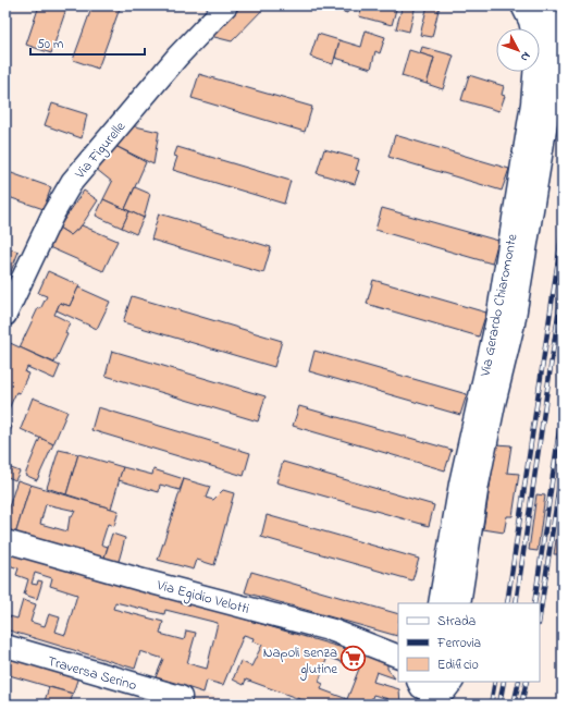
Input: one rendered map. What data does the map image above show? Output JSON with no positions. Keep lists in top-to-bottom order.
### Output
{
  "streets": {
    "street": [
      "Via Figurelle",
      "Via Gerardo Chiaromonte",
      "Via Egidio Velotti",
      "Traversa Serino"
    ]
  },
  "places": {
    "supermarket": ["Napoli senza glutine"]
  },
  "legend": ["Strada", "Ferrovia", "Edificio"],
  "scale_bar": "50 m",
  "north": "bottom right"
}
